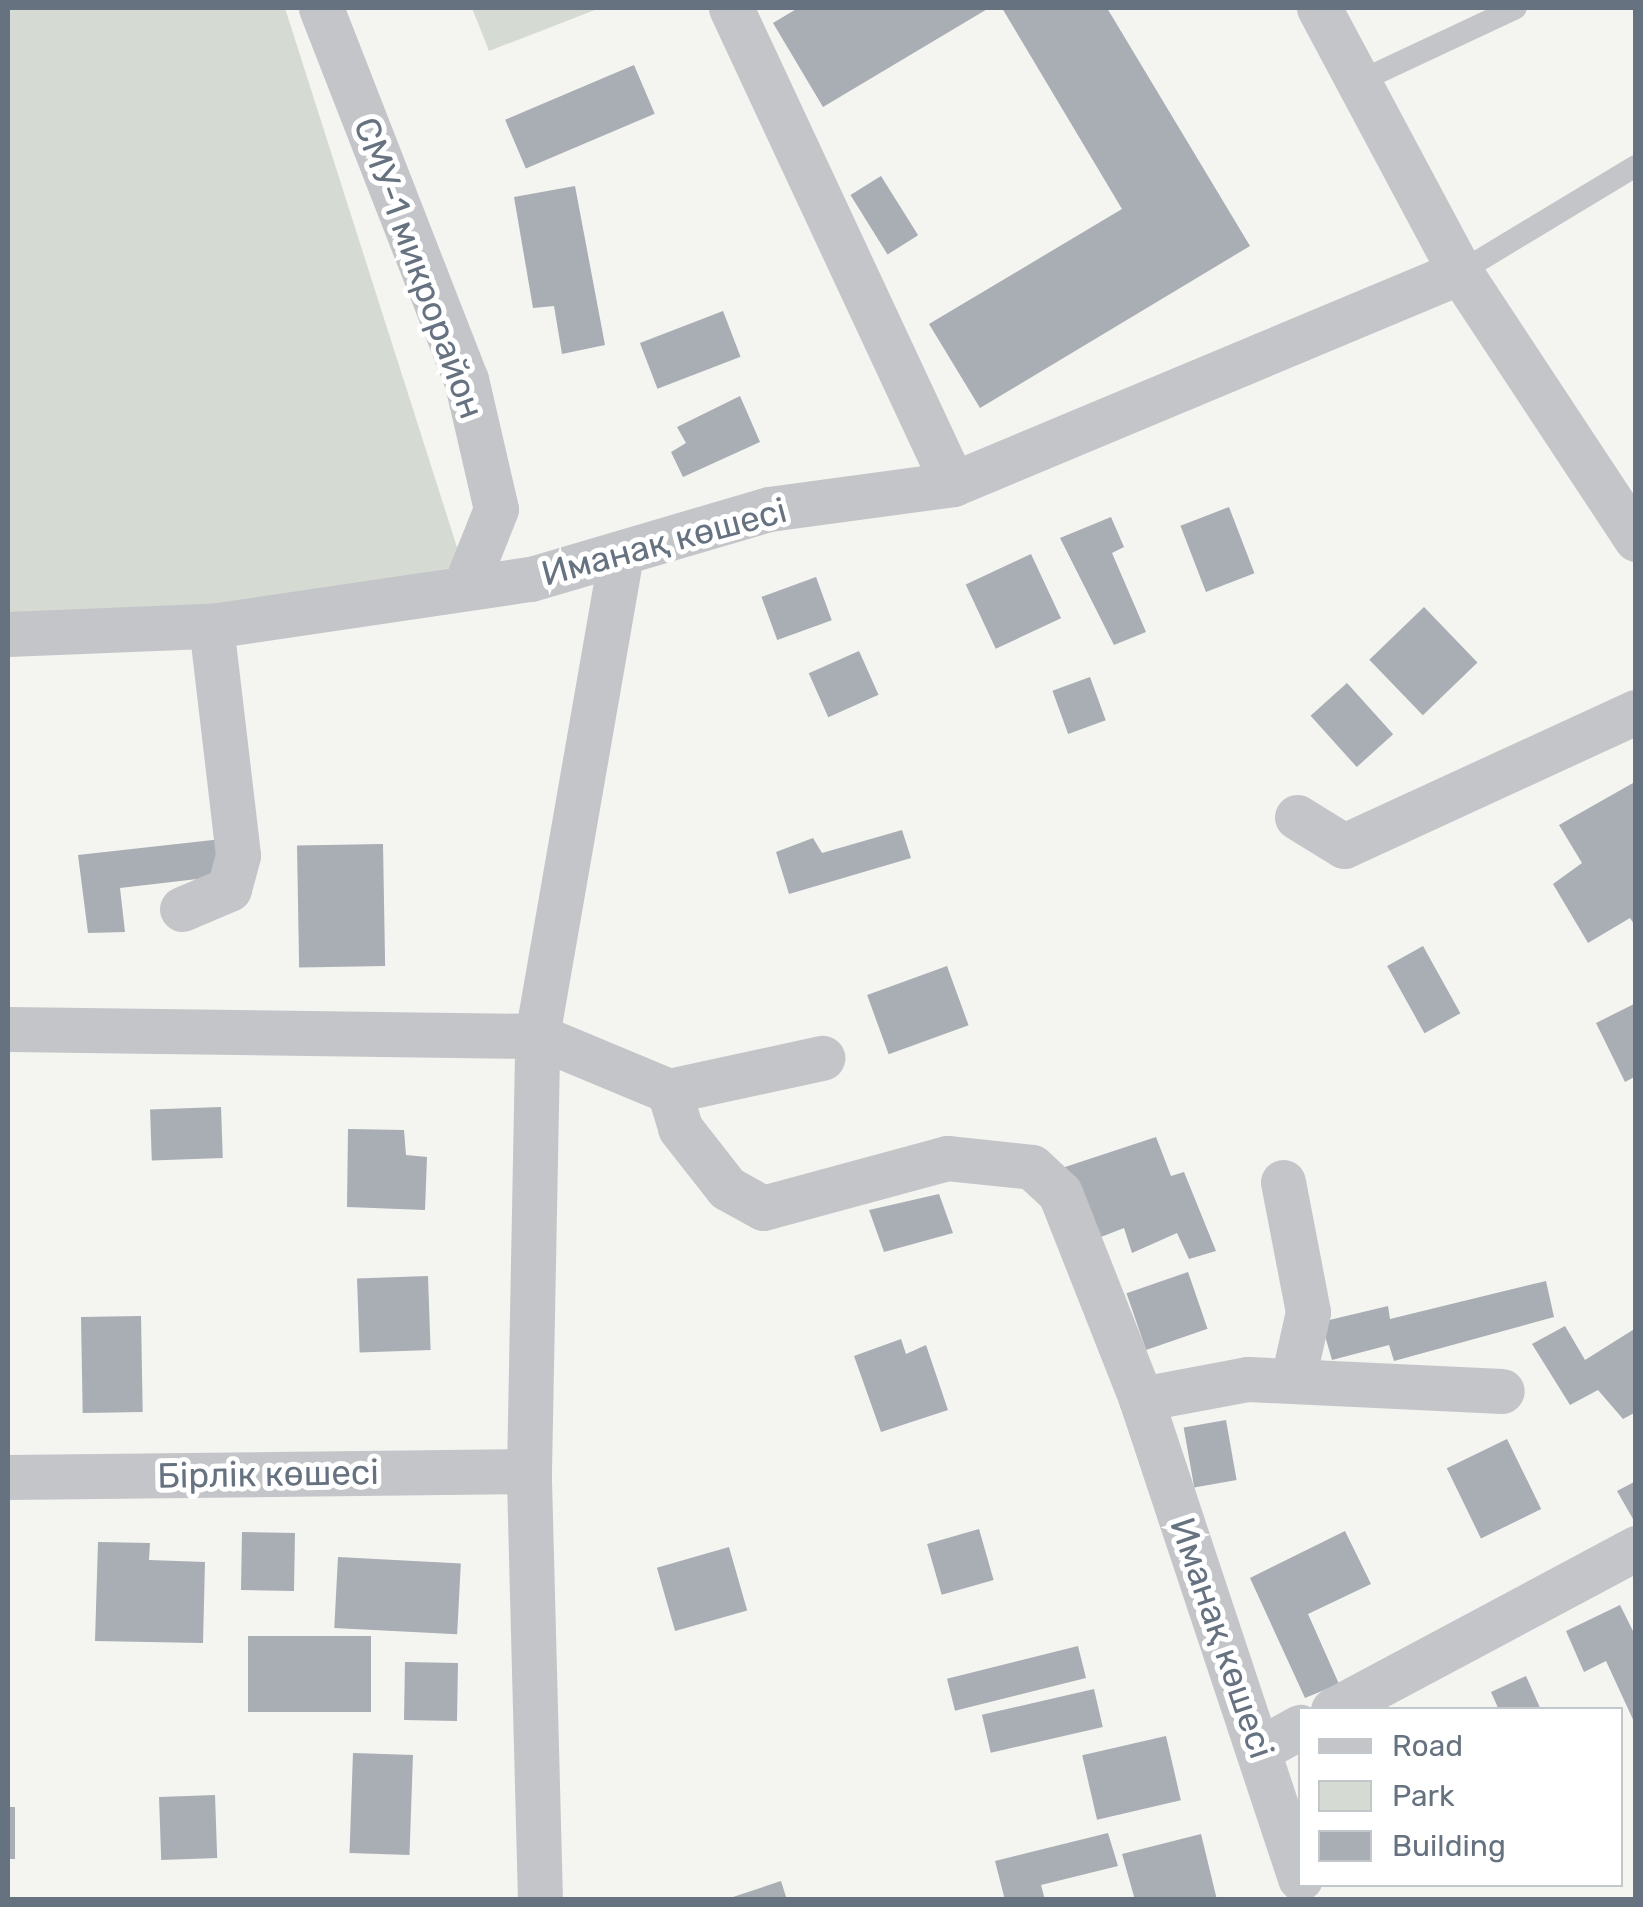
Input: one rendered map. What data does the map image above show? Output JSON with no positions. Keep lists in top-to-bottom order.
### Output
{
  "streets": {
    "street": ["СМУ-1 микрорайон", "Иманақ көшесі", "Бірлік көшесі"]
  },
  "crossings": [
    ["СМУ-1 микрорайон", "Иманақ көшесі"]
  ],
  "legend": ["Road", "Park", "Building"]
}
